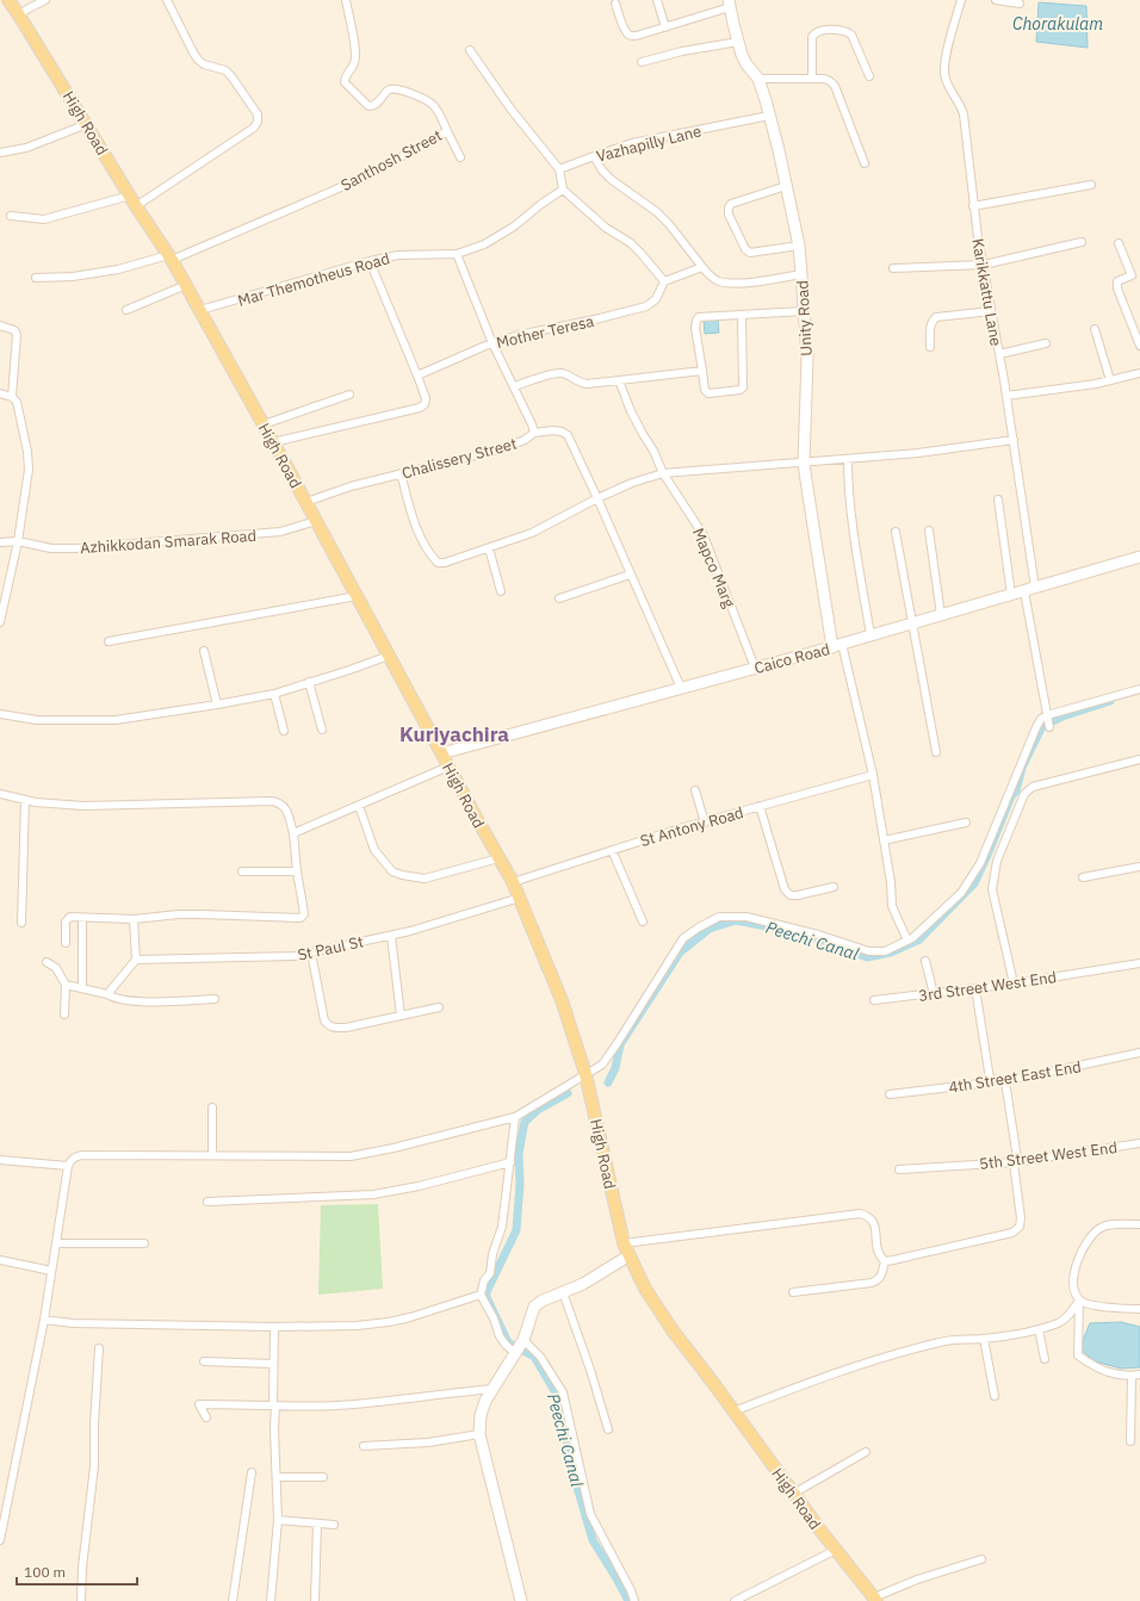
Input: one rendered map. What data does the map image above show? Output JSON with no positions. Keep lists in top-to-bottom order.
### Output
{
  "streets": {
    "main road": ["High Road"],
    "street": [
      "Vazhapilly Lane",
      "Santhosh Street",
      "Mar Themotheus Road",
      "Karikkattu Lane",
      "Unity Road",
      "Mother Teresa",
      "Chalissery Street",
      "Azhikkodan Smarak Road",
      "Mapco Marg",
      "Caico Road",
      "St Antony Road",
      "St Paul St",
      "3rd Street West End",
      "4th Street East End",
      "5th Street West End"
    ]
  },
  "crossings": [
    ["High Road", "Santhosh Street"],
    ["High Road", "Mar Themotheus Road"],
    ["High Road", "Chalissery Street"],
    ["High Road", "Azhikkodan Smarak Road"],
    ["High Road", "Caico Road"],
    ["High Road", "St Antony Road"],
    ["High Road", "St Paul St"],
    ["Vazhapilly Lane", "Unity Road"],
    ["Mar Themotheus Road", "Chalissery Street"],
    ["Karikkattu Lane", "Caico Road"],
    ["Unity Road", "Caico Road"],
    ["Mother Teresa", "Chalissery Street"],
    ["Mapco Marg", "Caico Road"]
  ],
  "districts": ["Kuriyachira"],
  "water": ["Chorakulam", "Peechi Canal"],
  "scale_bar": "100 m"
}
